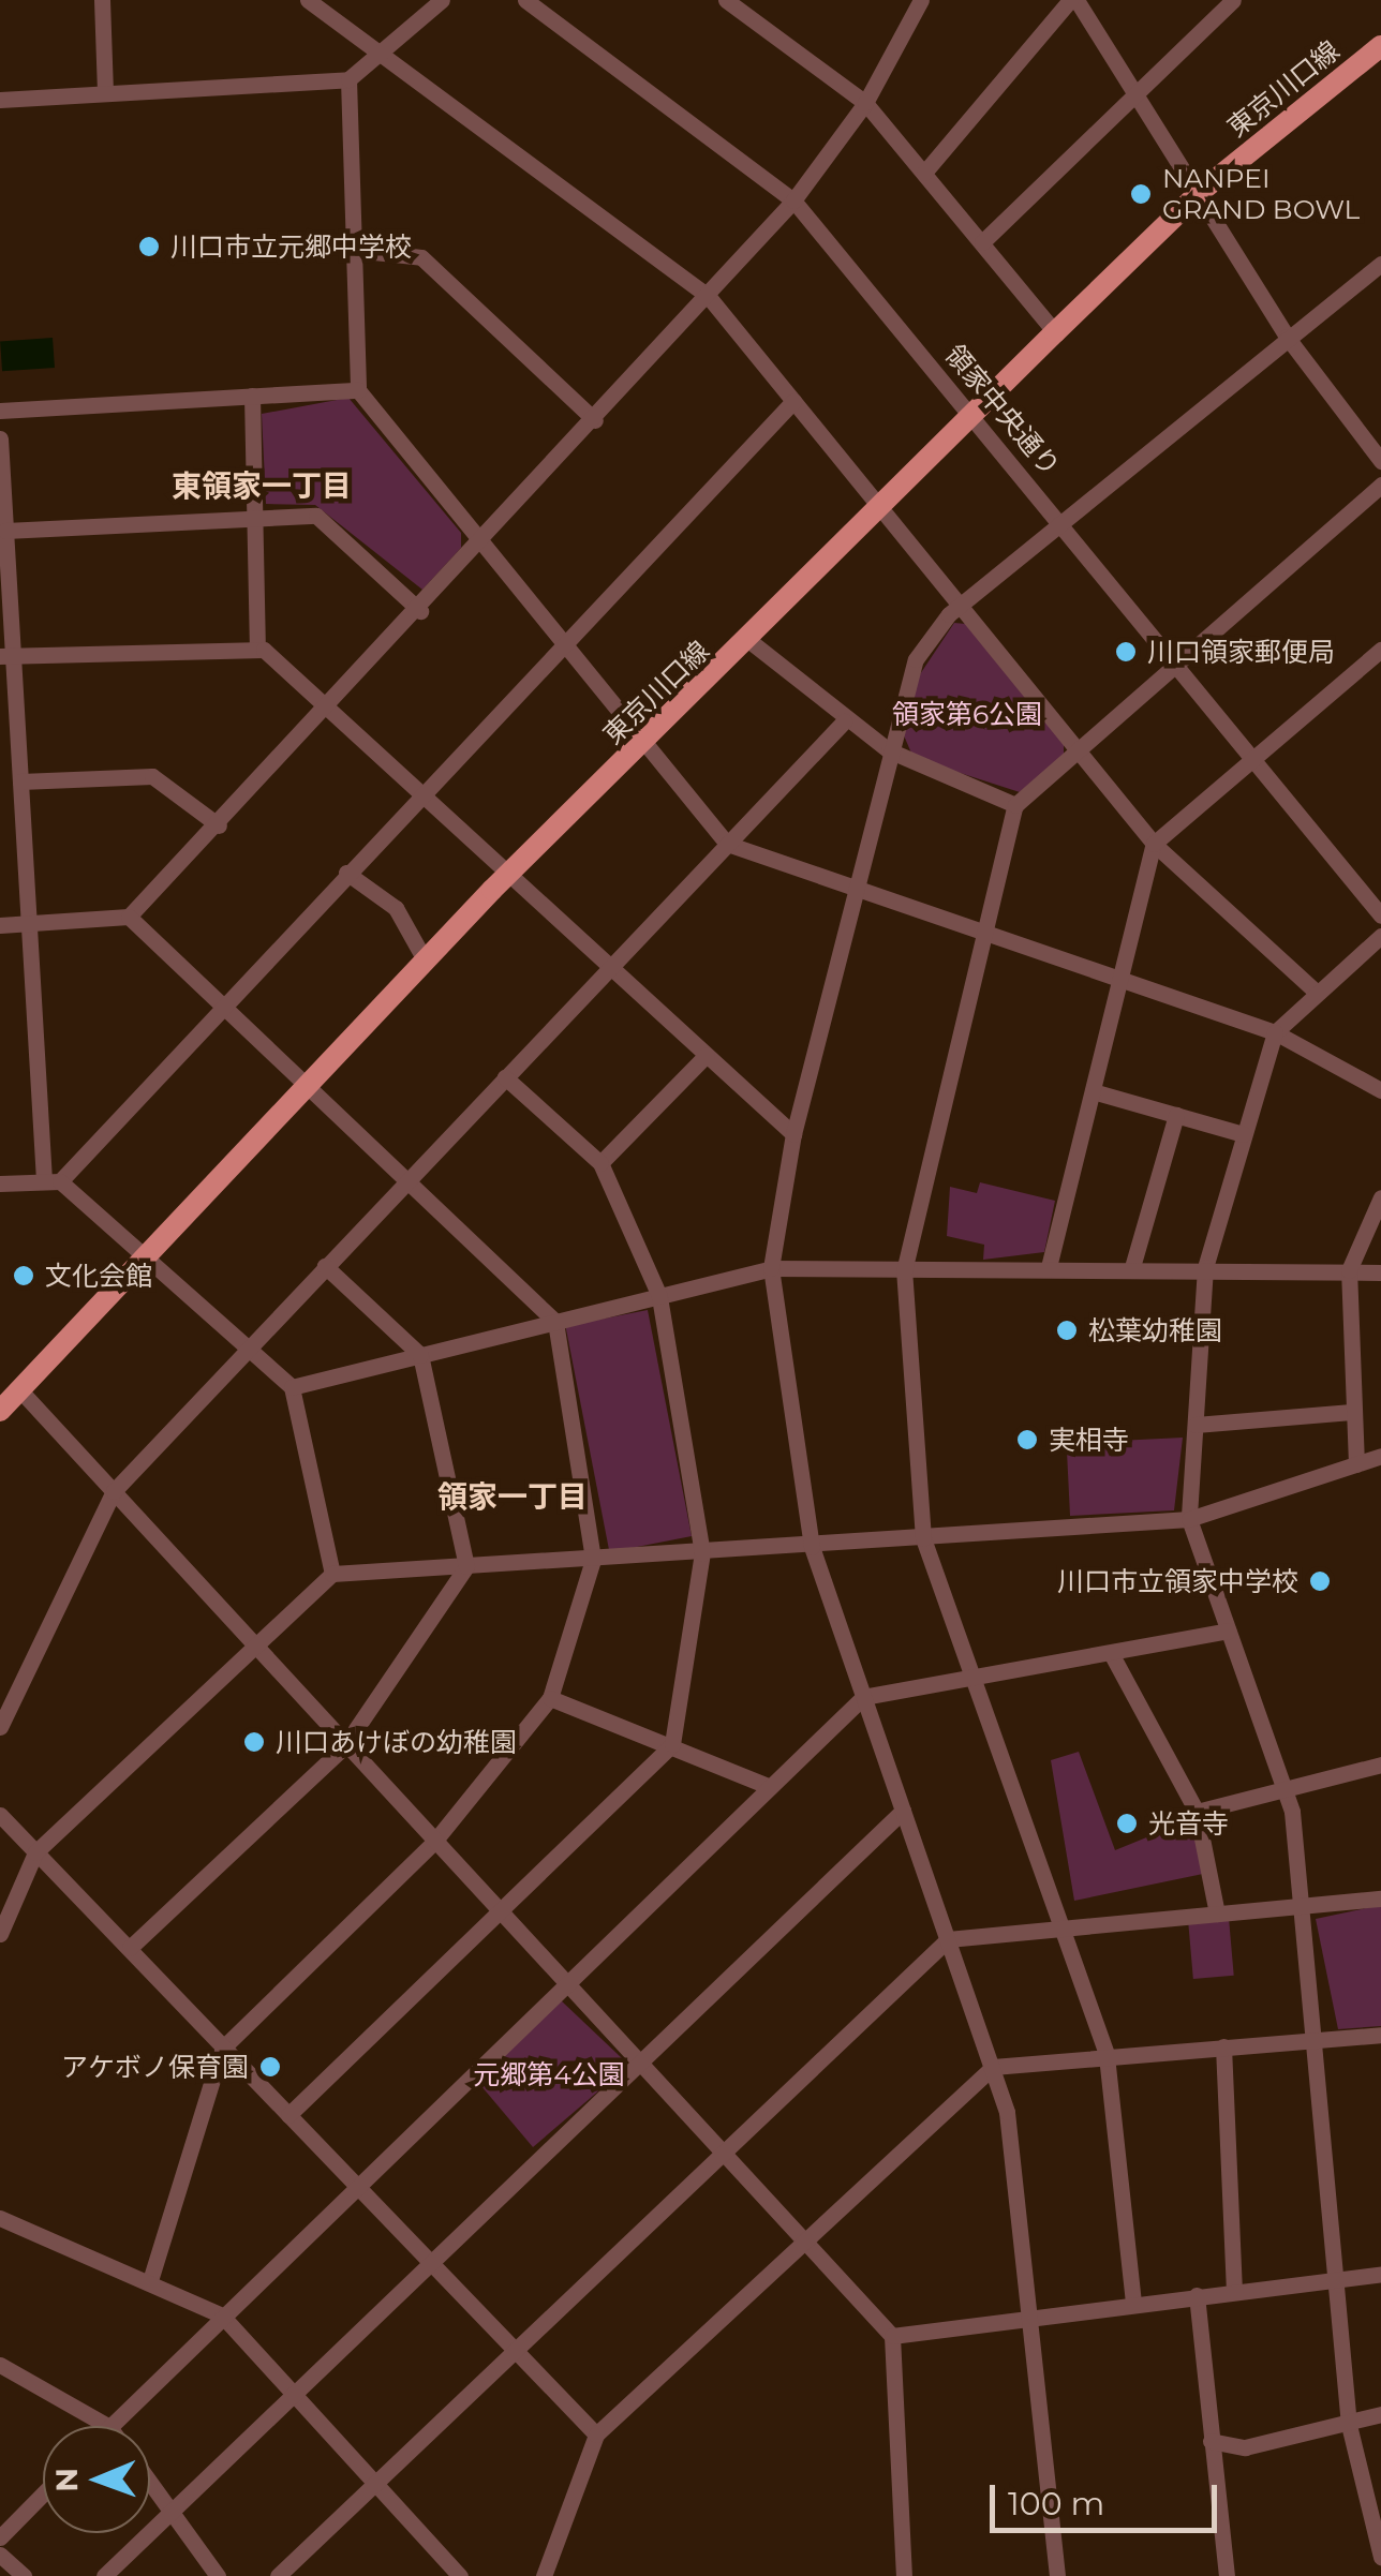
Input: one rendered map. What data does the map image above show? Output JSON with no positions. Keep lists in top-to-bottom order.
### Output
{
  "streets": {
    "main road": ["東京川口線"],
    "street": ["領家中央通り"]
  },
  "crossings": [
    ["東京川口線", "領家中央通り"]
  ],
  "districts": ["東領家一丁目", "領家一丁目"],
  "parks": ["領家第6公園", "元郷第4公園"],
  "places": [
    "NANPEI GRAND BOWL",
    "川口市立元郷中学校",
    "川口領家郵便局",
    "文化会館",
    "松葉幼稚園",
    "実相寺",
    "川口市立領家中学校",
    "川口あけぼの幼稚園",
    "光音寺",
    "アケボノ保育園"
  ],
  "scale_bar": "100 m",
  "north": "left"
}
